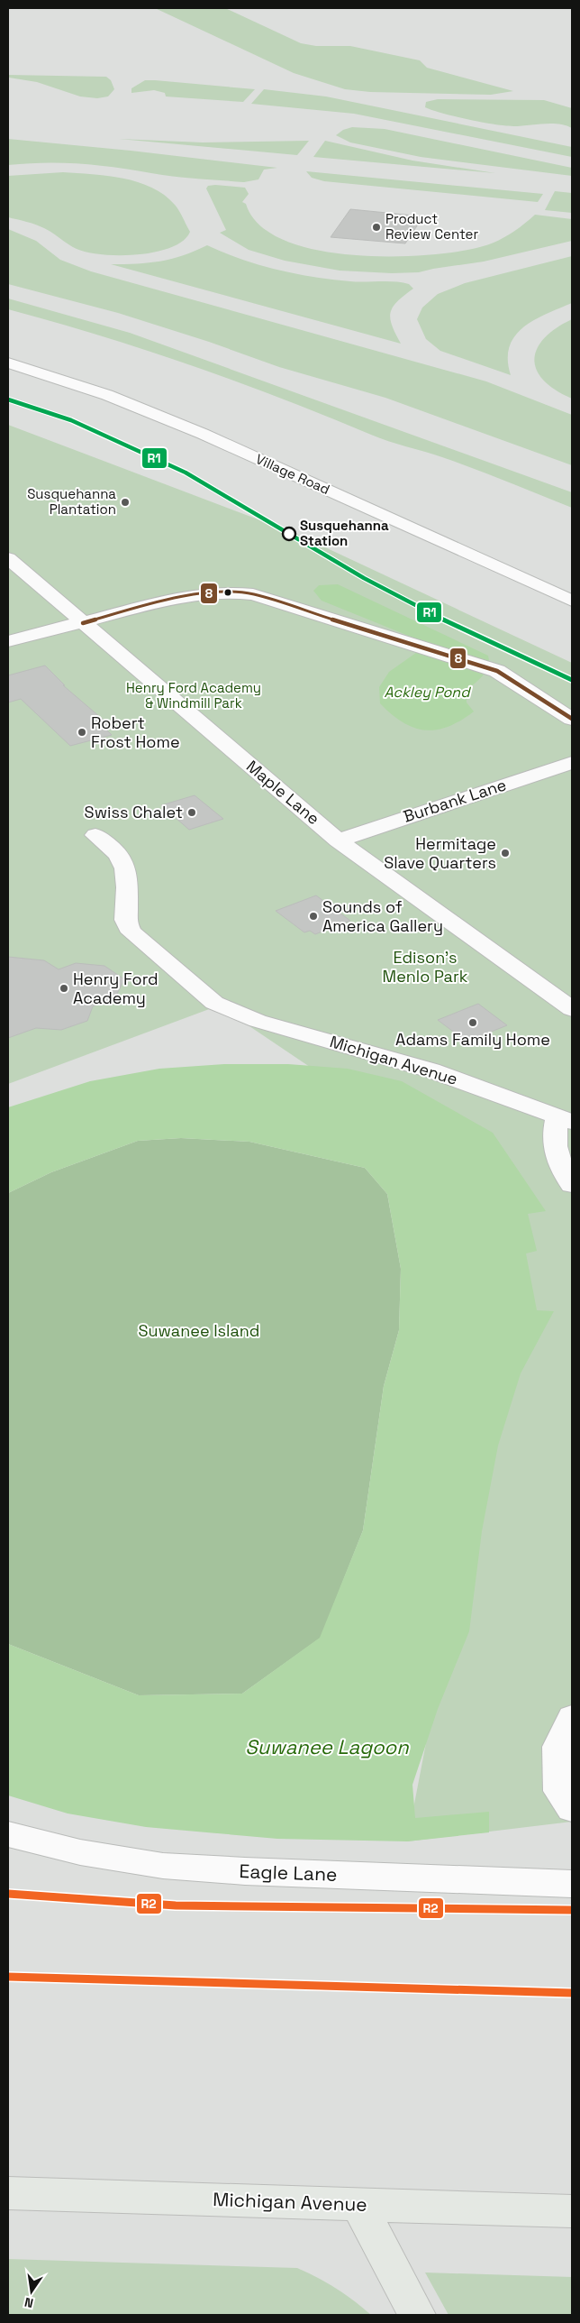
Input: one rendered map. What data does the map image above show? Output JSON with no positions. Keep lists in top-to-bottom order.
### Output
{
  "streets": {
    "main road": ["Michigan Avenue"],
    "street": [
      "Village Road",
      "Maple Lane",
      "Burbank Lane",
      "Eagle Lane"
    ]
  },
  "crossings": [
    ["Maple Lane", "Burbank Lane"]
  ],
  "water": ["Ackley Pond", "Suwanee Lagoon"],
  "parks": ["Henry Ford Academy & Windmill Park", "Edison's Menlo Park", "Suwanee Island"],
  "places": [
    "Product Review Center",
    "Susquehanna Plantation",
    "Susquehanna Station",
    "Robert Frost Home",
    "Swiss Chalet",
    "Hermitage Slave Quarters",
    "Sounds of America Gallery",
    "Henry Ford Academy",
    "Adams Family Home"
  ],
  "lines": ["transit line R1", "transit line 8", "transit line R2"],
  "north": "bottom"
}
